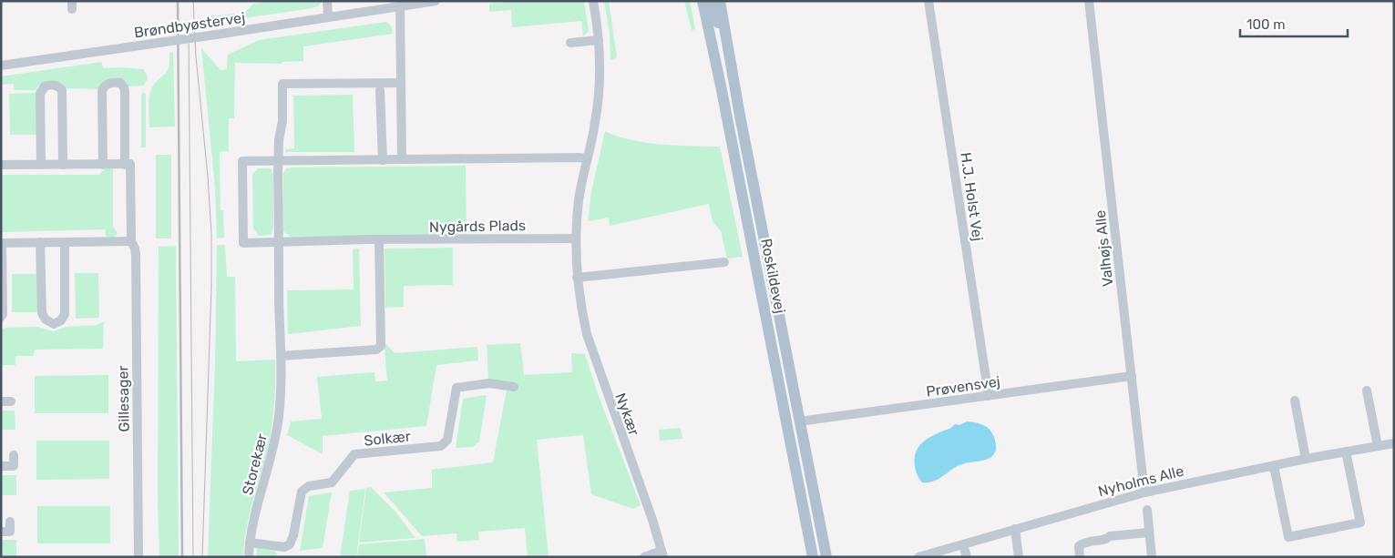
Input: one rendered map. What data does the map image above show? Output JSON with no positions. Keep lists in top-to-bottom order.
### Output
{
  "streets": {
    "main road": ["Roskildevej"],
    "street": [
      "Brøndbyøstervej",
      "H.J. Holst Vej",
      "Nygårds Plads",
      "Valhøjs Alle",
      "Prøvensvej",
      "Gillesager",
      "Nykær",
      "Solkær",
      "Storekær",
      "Nyholms Alle"
    ]
  },
  "crossings": [
    ["H.J. Holst Vej", "Prøvensvej"],
    ["Nygårds Plads", "Nykær"],
    ["Valhøjs Alle", "Prøvensvej"],
    ["Valhøjs Alle", "Nyholms Alle"],
    ["Roskildevej", "Prøvensvej"],
    ["Solkær", "Storekær"]
  ],
  "scale_bar": "100 m"
}
